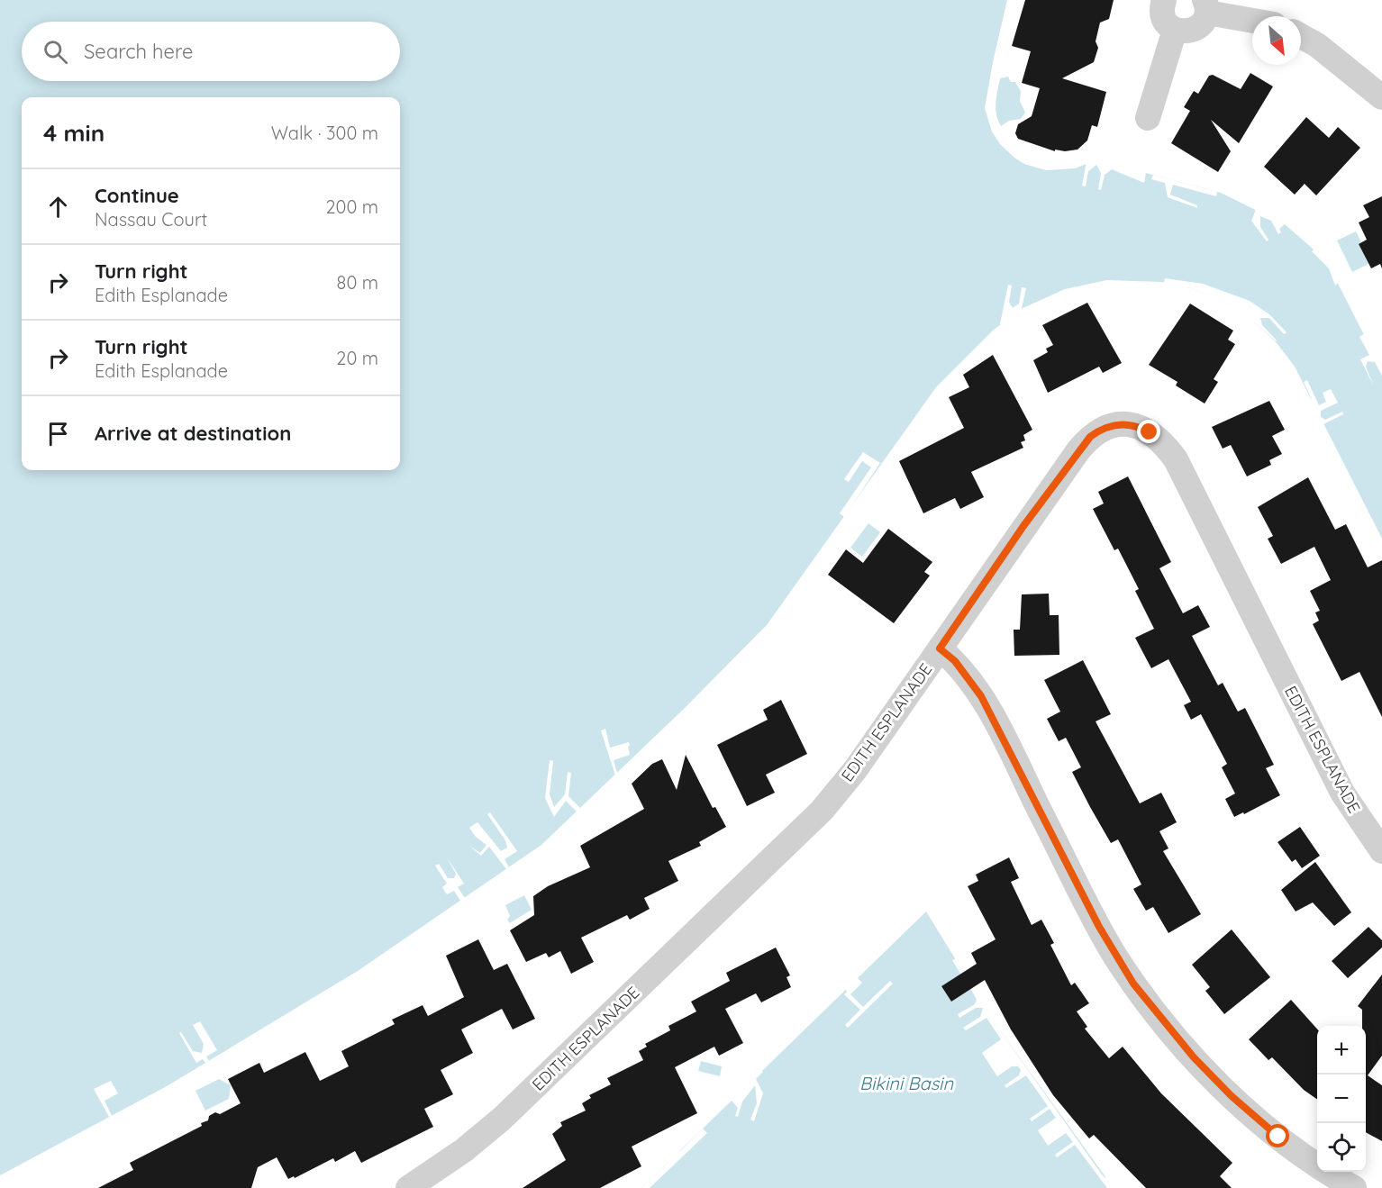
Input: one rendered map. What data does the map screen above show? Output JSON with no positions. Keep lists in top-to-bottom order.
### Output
{
  "streets": {
    "street": ["EDITH ESPLANADE"]
  },
  "water": ["Bikini Basin"],
  "north": "bottom right",
  "page": {
    "search": "Search here",
    "heading": ["4 min", "Walk · 300 m"],
    "list": [
      ["Continue", "Nassau Court", "200 m"],
      ["Turn right", "Edith Esplanade", "80 m"],
      ["Turn right", "Edith Esplanade", "20 m"],
      "Arrive at destination"
    ],
    "map_buttons": ["+", "−"]
  }
}
